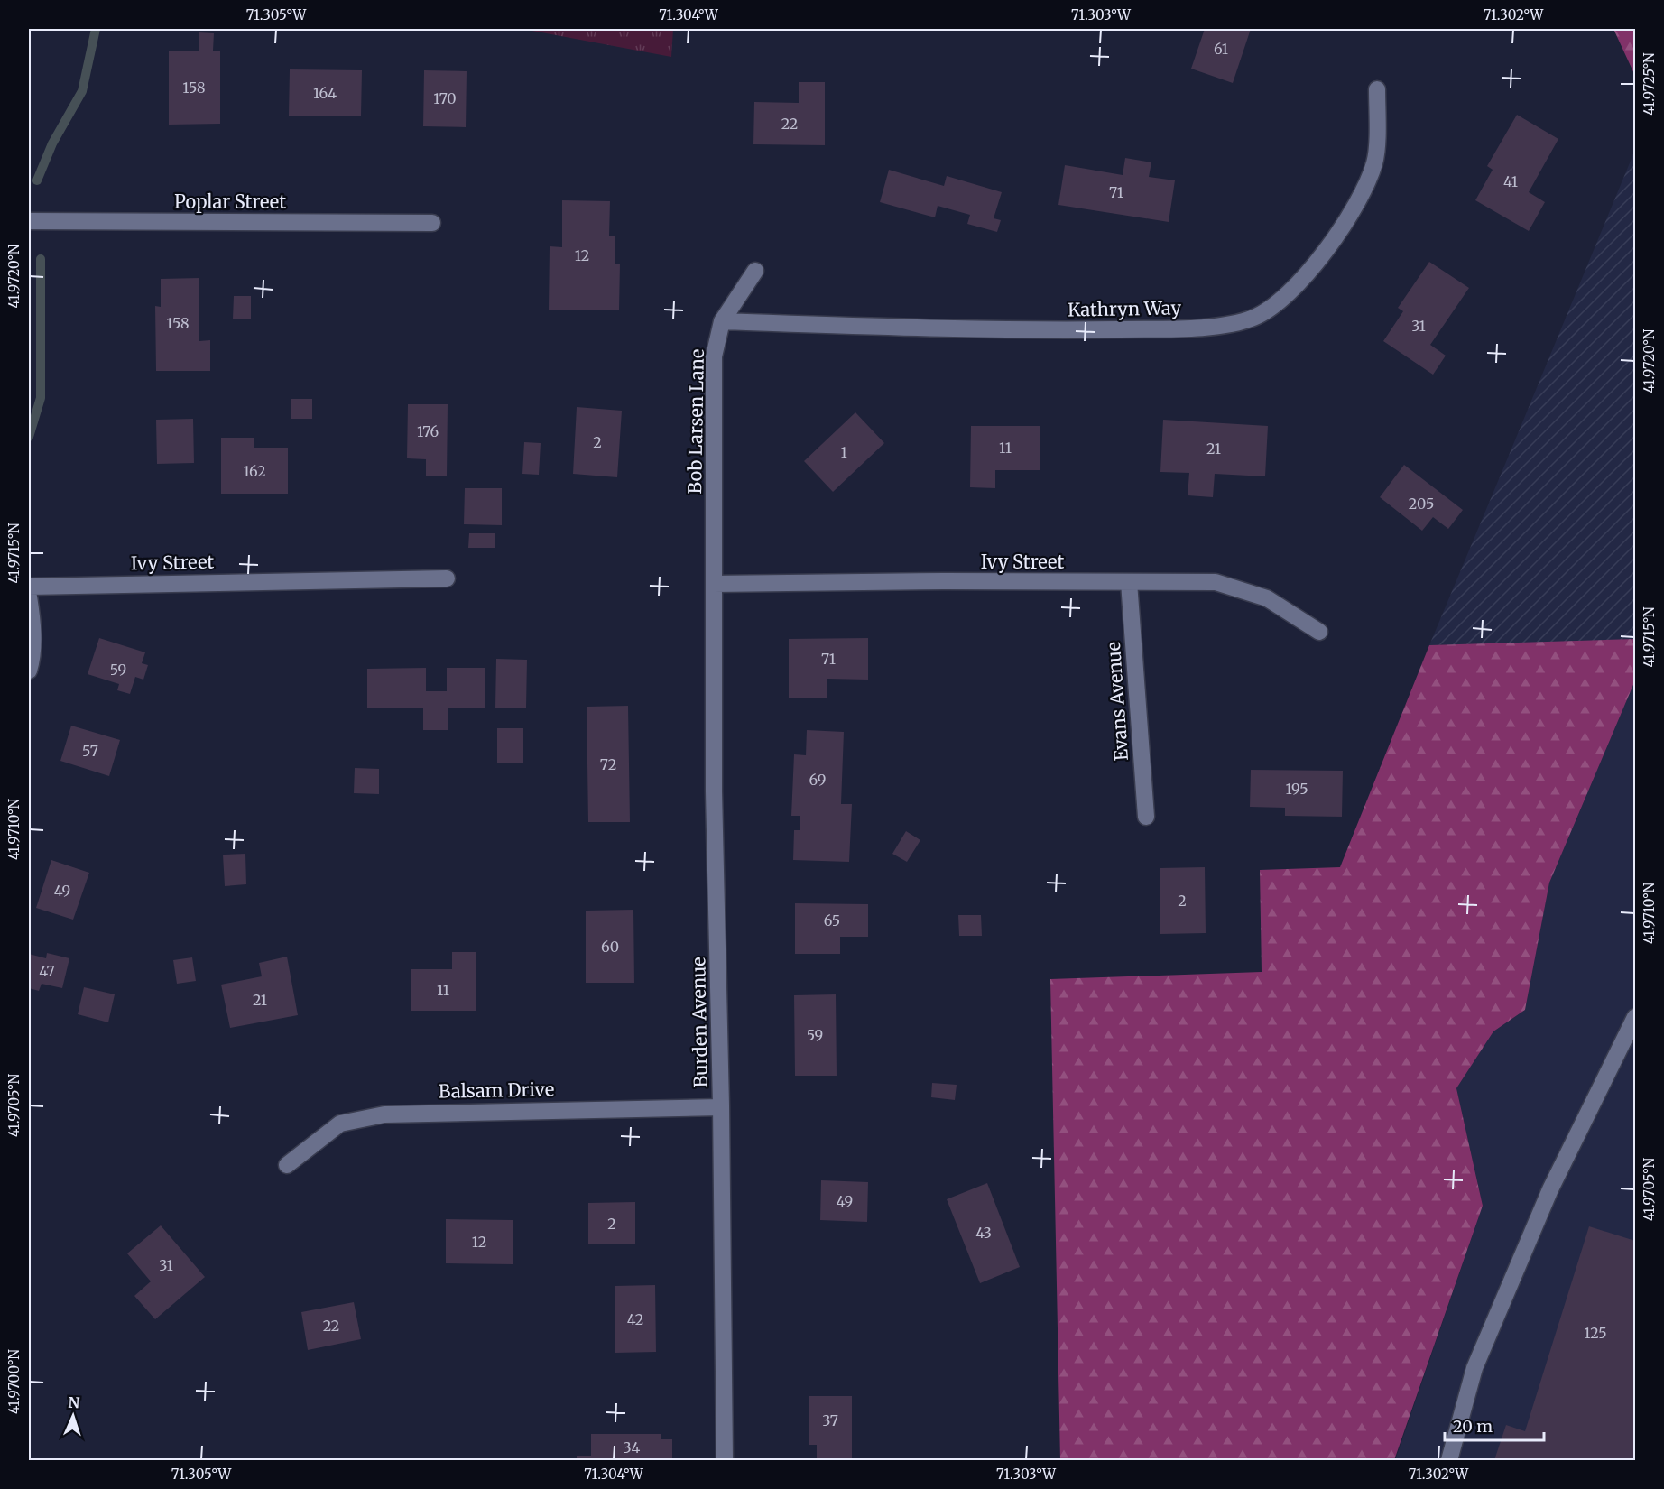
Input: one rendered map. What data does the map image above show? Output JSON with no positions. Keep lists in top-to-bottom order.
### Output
{
  "streets": {
    "street": [
      "Poplar Street",
      "Kathryn Way",
      "Bob Larsen Lane",
      "Ivy Street",
      "Evans Avenue",
      "Burden Avenue",
      "Balsam Drive"
    ]
  },
  "crossings": [
    ["Kathryn Way", "Bob Larsen Lane"],
    ["Bob Larsen Lane", "Ivy Street"],
    ["Bob Larsen Lane", "Burden Avenue"],
    ["Ivy Street", "Evans Avenue"],
    ["Ivy Street", "Burden Avenue"],
    ["Burden Avenue", "Balsam Drive"]
  ],
  "house_numbers": [
    "61",
    "158",
    "164",
    "170",
    "22",
    "41",
    "71",
    "12",
    "158",
    "31",
    "176",
    "2",
    "11",
    "21",
    "1",
    "162",
    "205",
    "71",
    "59",
    "57",
    "72",
    "69",
    "195",
    "49",
    "2",
    "65",
    "60",
    "47",
    "11",
    "21",
    "59",
    "49",
    "2",
    "43",
    "12",
    "31",
    "42",
    "22",
    "125",
    "37",
    "34"
  ],
  "scale_bar": "20 m",
  "north": "top",
  "coordinates": [
    "71.305°W",
    "71.304°W",
    "71.303°W",
    "71.302°W",
    "41.9725°N",
    "41.9720°N",
    "41.9715°N",
    "41.9710°N",
    "41.9705°N",
    "41.9700°N"
  ]
}
